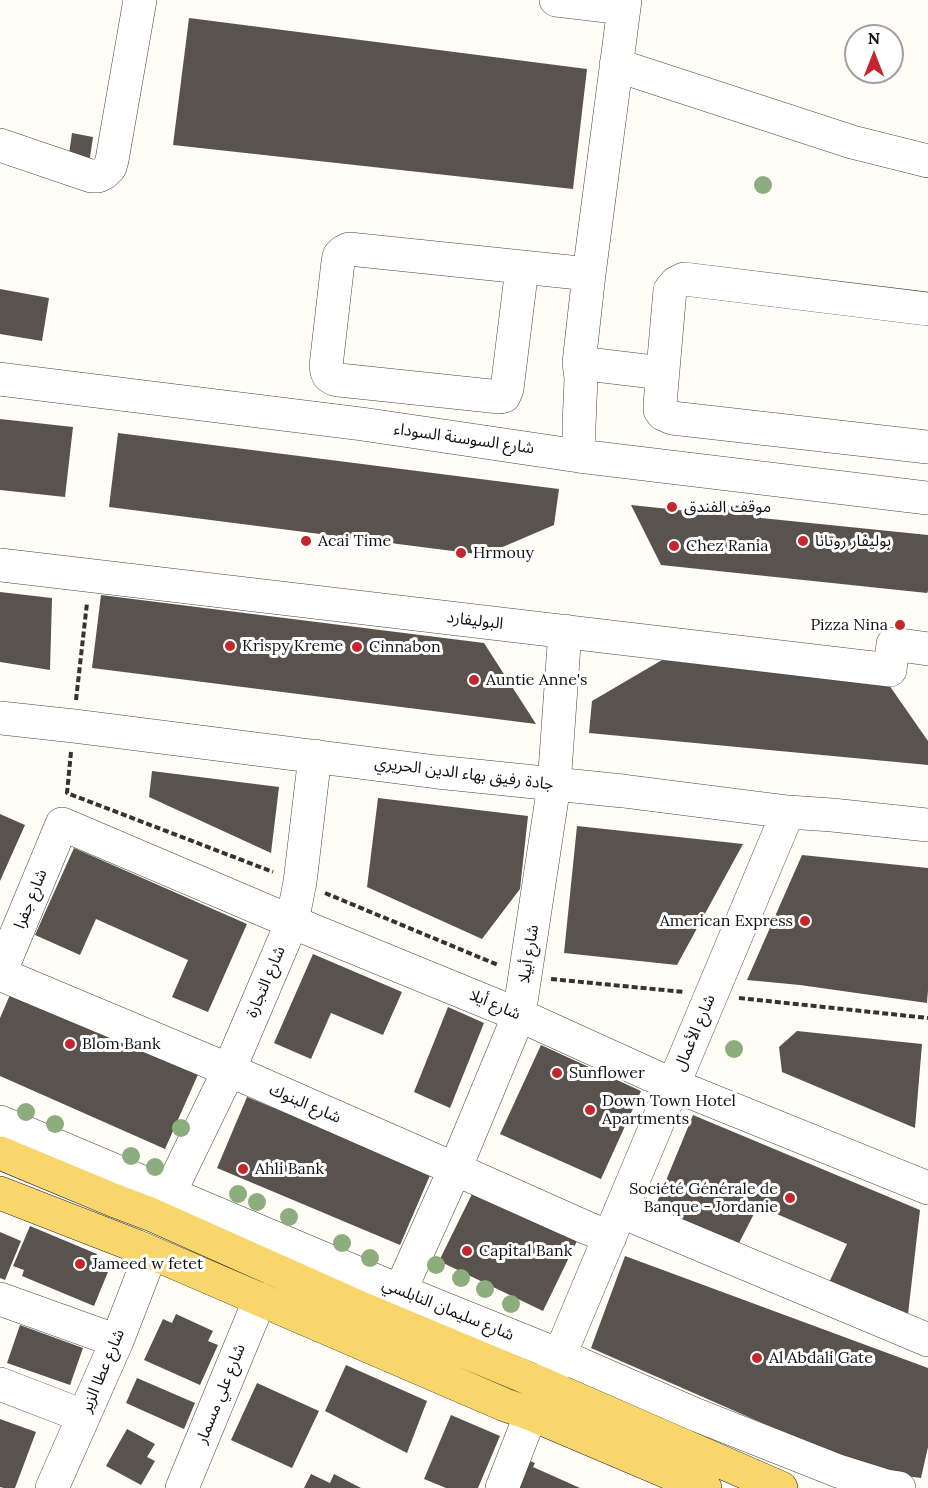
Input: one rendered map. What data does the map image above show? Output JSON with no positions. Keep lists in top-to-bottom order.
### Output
{
  "streets": {
    "main road": ["شارع سليمان النابلسي"],
    "street": [
      "شارع السوسنة السوداء",
      "البوليفارد",
      "جادة رفيق بهاء الدين الحريري",
      "شارع جفرا",
      "شارع أبيلا",
      "شارع التجارة",
      "شارع أيلا",
      "شارع الأعمال",
      "شارع البنوك",
      "شارع عطا الزير",
      "شارع علي مسمار"
    ]
  },
  "crossings": [
    ["البوليفارد", "شارع أبيلا"],
    ["جادة رفيق بهاء الدين الحريري", "شارع أبيلا"],
    ["جادة رفيق بهاء الدين الحريري", "شارع التجارة"],
    ["جادة رفيق بهاء الدين الحريري", "شارع الأعمال"],
    ["شارع جفرا", "شارع أيلا"],
    ["شارع جفرا", "شارع البنوك"],
    ["شارع أبيلا", "شارع أيلا"],
    ["شارع أبيلا", "شارع البنوك"],
    ["شارع أبيلا", "شارع سليمان النابلسي"],
    ["شارع التجارة", "شارع أيلا"],
    ["شارع التجارة", "شارع البنوك"],
    ["شارع التجارة", "شارع سليمان النابلسي"],
    ["شارع أيلا", "شارع الأعمال"],
    ["شارع الأعمال", "شارع البنوك"],
    ["شارع الأعمال", "شارع سليمان النابلسي"],
    ["شارع سليمان النابلسي", "شارع عطا الزير"],
    ["شارع سليمان النابلسي", "شارع علي مسمار"]
  ],
  "places": [
    "موقف الفندق",
    "Acai Time",
    "بوليفار روتانا",
    "Chez Rania",
    "Hrmouy",
    "Pizza Nina",
    "Krispy Kreme",
    "Cinnabon",
    "Auntie Anne's",
    "American Express",
    "Blom Bank",
    "Sunflower",
    "Down Town Hotel Apartments",
    "Ahli Bank",
    "Société Générale de Banque - Jordanie",
    "Capital Bank",
    "Jameed w fetet",
    "Al Abdali Gate"
  ],
  "north": "top"
}
